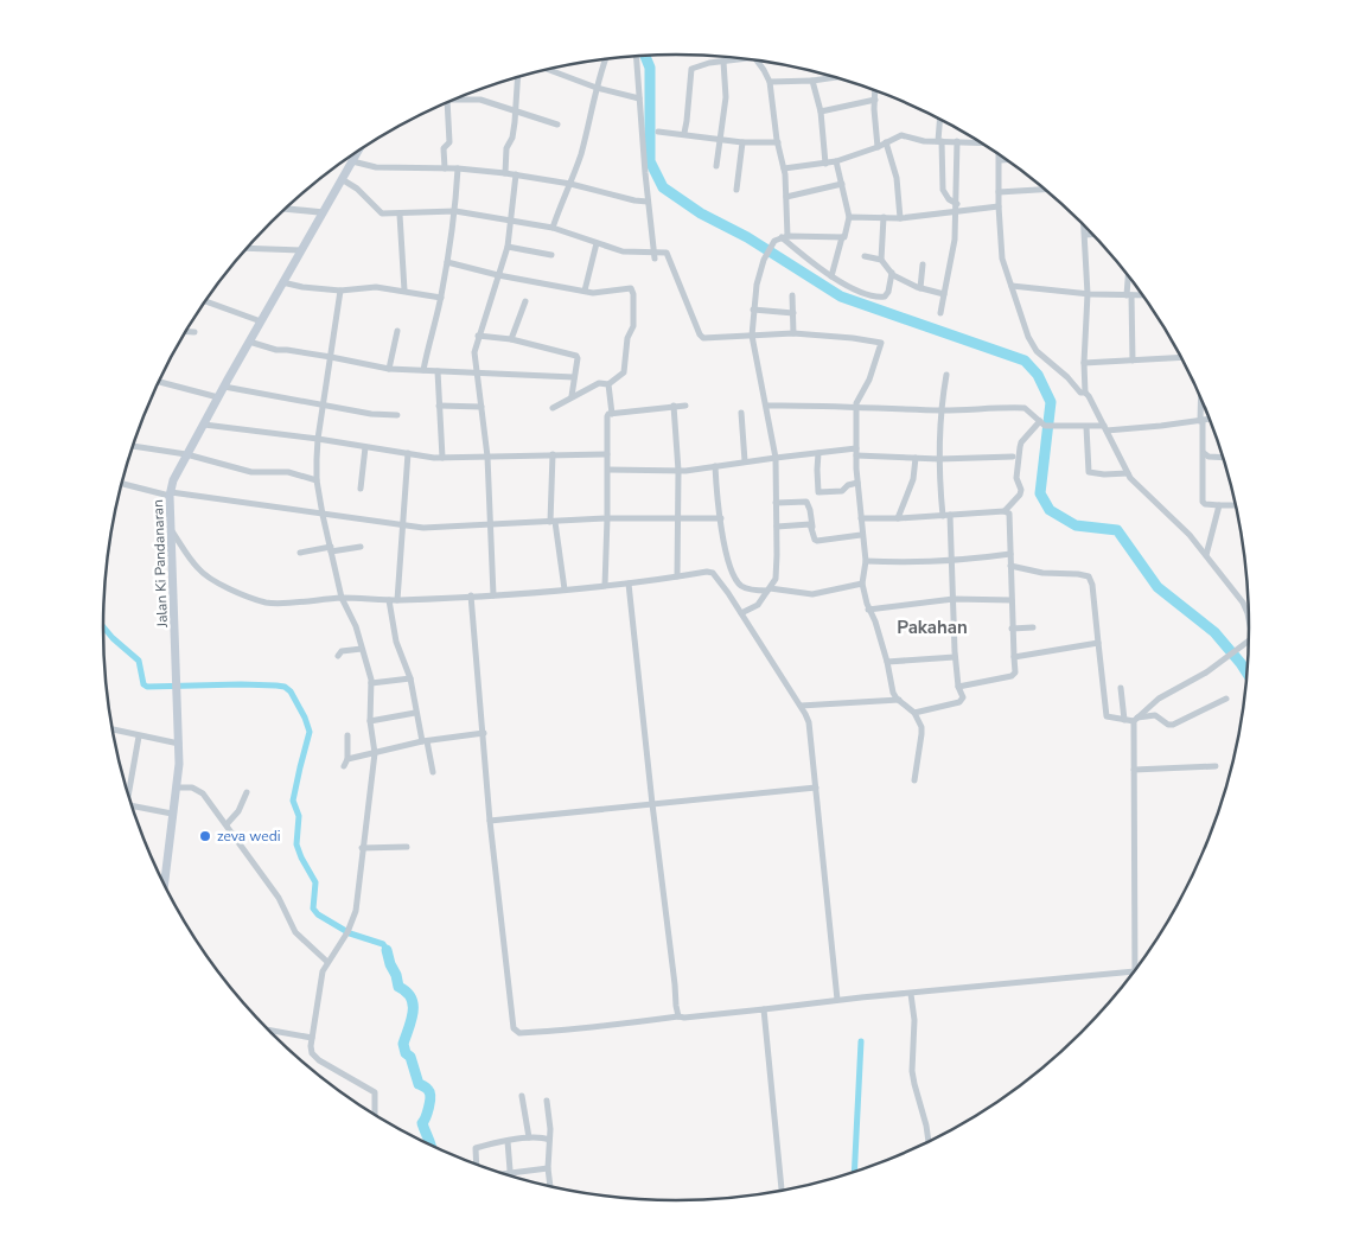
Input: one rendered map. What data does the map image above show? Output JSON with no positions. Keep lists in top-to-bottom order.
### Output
{
  "streets": {
    "main road": ["Jalan Ki Pandanaran"]
  },
  "districts": ["Pakahan"],
  "places": ["zeva wedi"]
}
